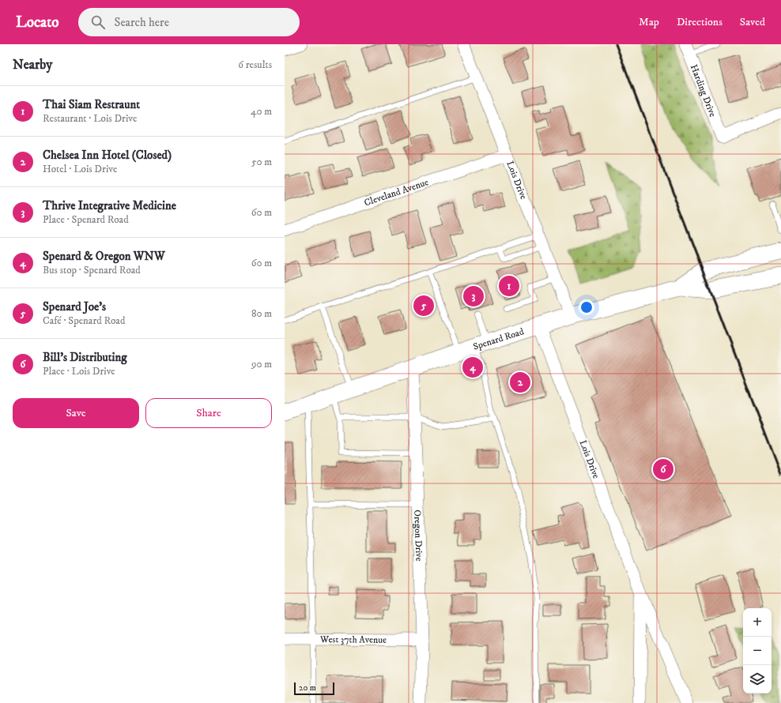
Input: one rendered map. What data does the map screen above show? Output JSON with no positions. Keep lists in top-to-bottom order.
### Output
{
  "streets": {
    "main road": ["Spenard Road"],
    "street": [
      "Harding Drive",
      "Lois Drive",
      "Cleveland Avenue",
      "Oregon Drive",
      "West 37th Avenue"
    ]
  },
  "crossings": [
    ["Lois Drive", "Cleveland Avenue"],
    ["Lois Drive", "Spenard Road"],
    ["Spenard Road", "Oregon Drive"],
    ["Oregon Drive", "West 37th Avenue"]
  ],
  "scale_bar": "20 m",
  "page": {
    "header": "Locato",
    "search": "Search here",
    "nav": ["Map", "Directions", "Saved"],
    "heading": ["Nearby", "6 results"],
    "list": [
      {
        "mark": "1",
        "name": "Thai Siam Restraunt",
        "note": "Restaurant · Lois Drive",
        "value": "40 m"
      },
      {
        "mark": "2",
        "name": "Chelsea Inn Hotel (Closed)",
        "note": "Hotel · Lois Drive",
        "value": "50 m"
      },
      {
        "mark": "3",
        "name": "Thrive Integrative Medicine",
        "note": "Place · Spenard Road",
        "value": "60 m"
      },
      {
        "mark": "4",
        "name": "Spenard & Oregon WNW",
        "note": "Bus stop · Spenard Road",
        "value": "60 m"
      },
      {
        "mark": "5",
        "name": "Spenard Joe's",
        "note": "Café · Spenard Road",
        "value": "80 m"
      },
      {
        "mark": "6",
        "name": "Bill's Distributing",
        "note": "Place · Lois Drive",
        "value": "90 m"
      }
    ],
    "pins": [
      "1",
      "3",
      "5",
      "4",
      "2",
      "6"
    ],
    "buttons": ["Save", "Share"],
    "map_buttons": ["+", "−"],
    "scale": "20 m"
  }
}
